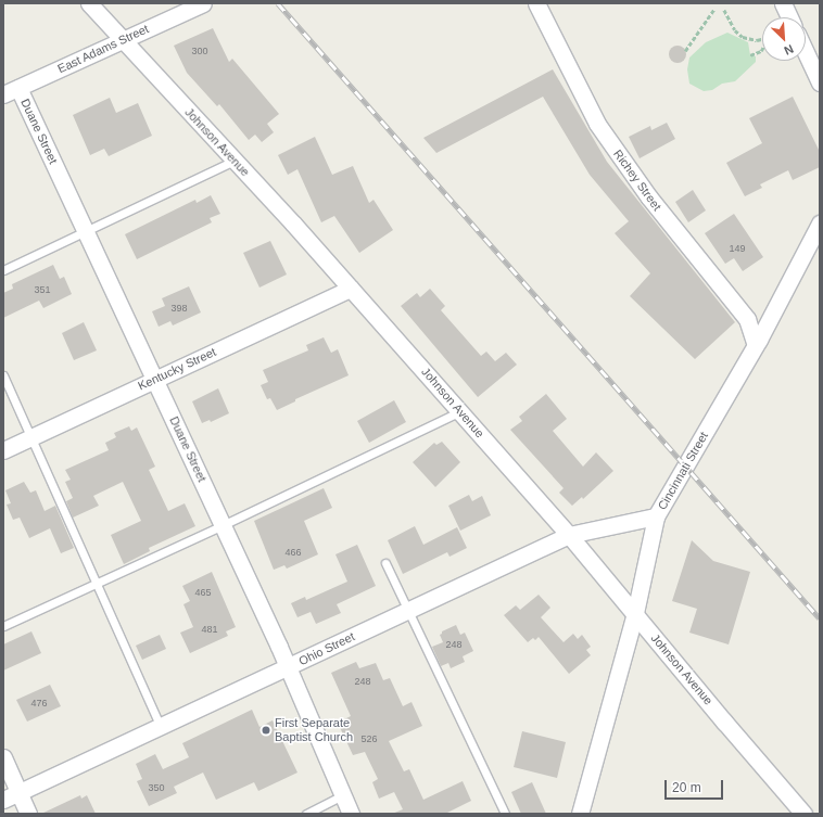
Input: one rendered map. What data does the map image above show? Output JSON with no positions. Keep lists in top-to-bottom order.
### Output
{
  "streets": {
    "street": [
      "East Adams Street",
      "Duane Street",
      "Johnson Avenue",
      "Richey Street",
      "Kentucky Street",
      "Cincinnati Street",
      "Ohio Street"
    ]
  },
  "crossings": [
    ["East Adams Street", "Duane Street"],
    ["East Adams Street", "Johnson Avenue"],
    ["Duane Street", "Kentucky Street"],
    ["Duane Street", "Ohio Street"],
    ["Johnson Avenue", "Kentucky Street"],
    ["Johnson Avenue", "Cincinnati Street"],
    ["Johnson Avenue", "Ohio Street"],
    ["Richey Street", "Cincinnati Street"],
    ["Cincinnati Street", "Ohio Street"]
  ],
  "places": ["First Separate Baptist Church"],
  "house_numbers": [
    "300",
    "149",
    "351",
    "398",
    "466",
    "465",
    "481",
    "248",
    "248",
    "476",
    "526",
    "350"
  ],
  "scale_bar": "20 m",
  "north": "bottom right"
}
